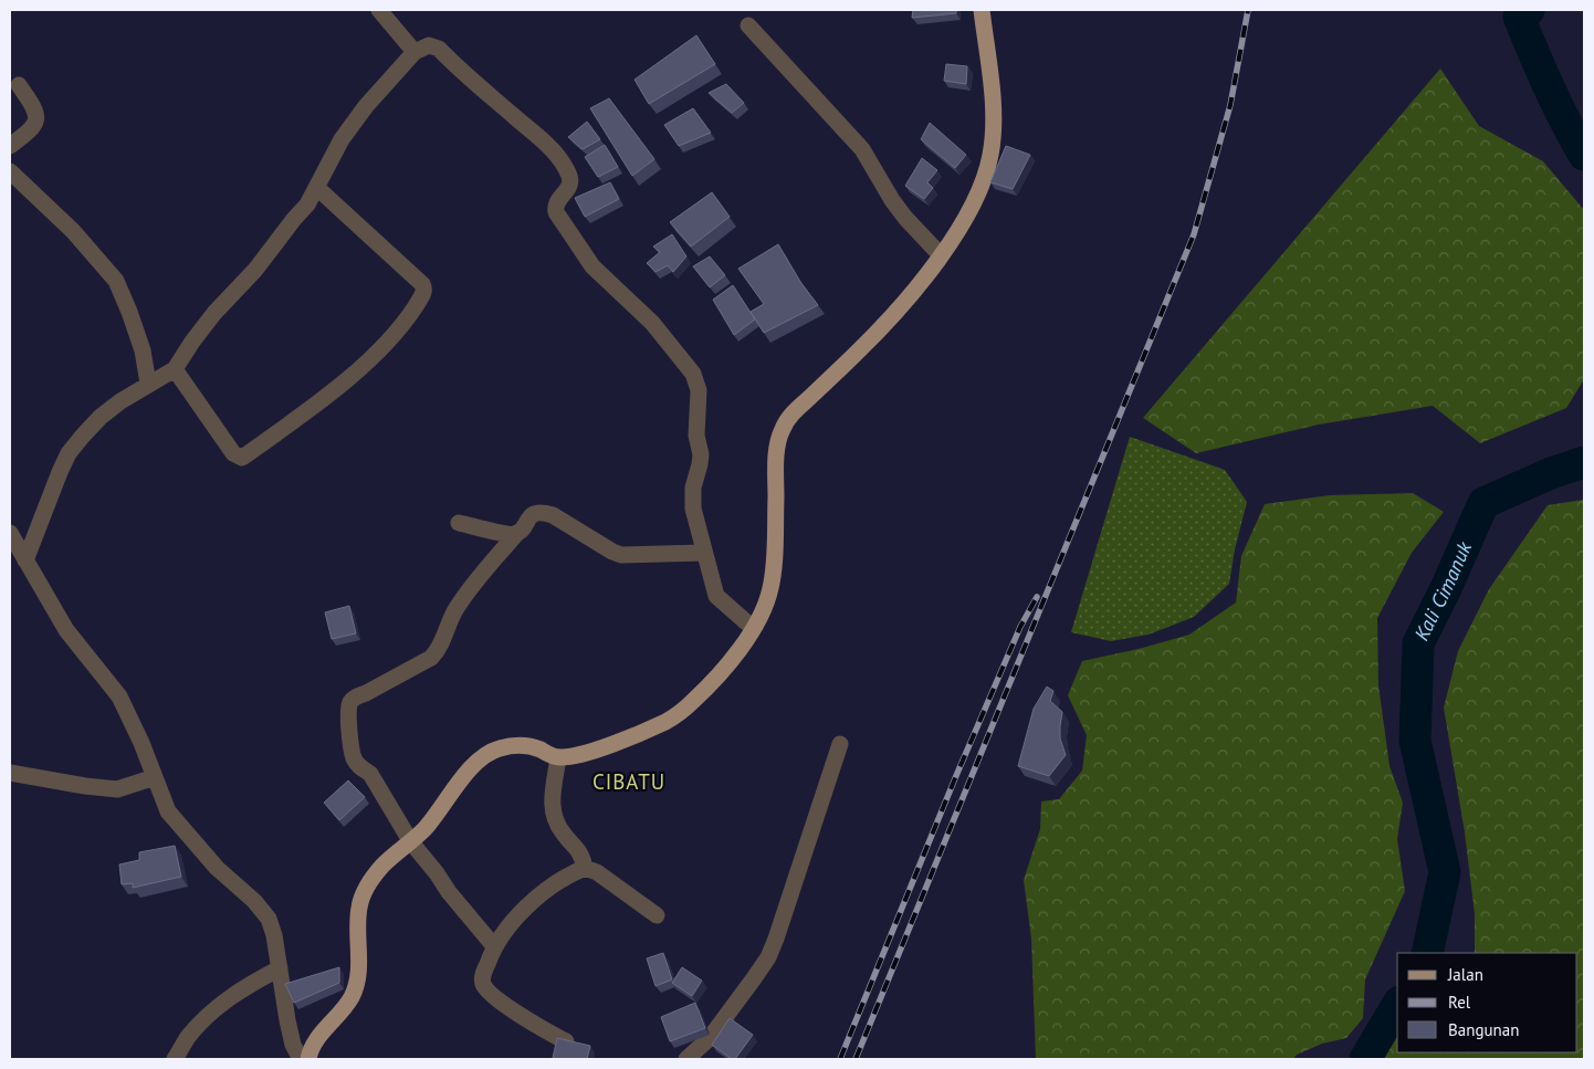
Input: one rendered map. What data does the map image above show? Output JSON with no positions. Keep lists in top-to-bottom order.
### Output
{
  "districts": ["CIBATU"],
  "water": ["Kali Cimanuk"],
  "legend": ["Jalan", "Rel", "Bangunan"]
}
